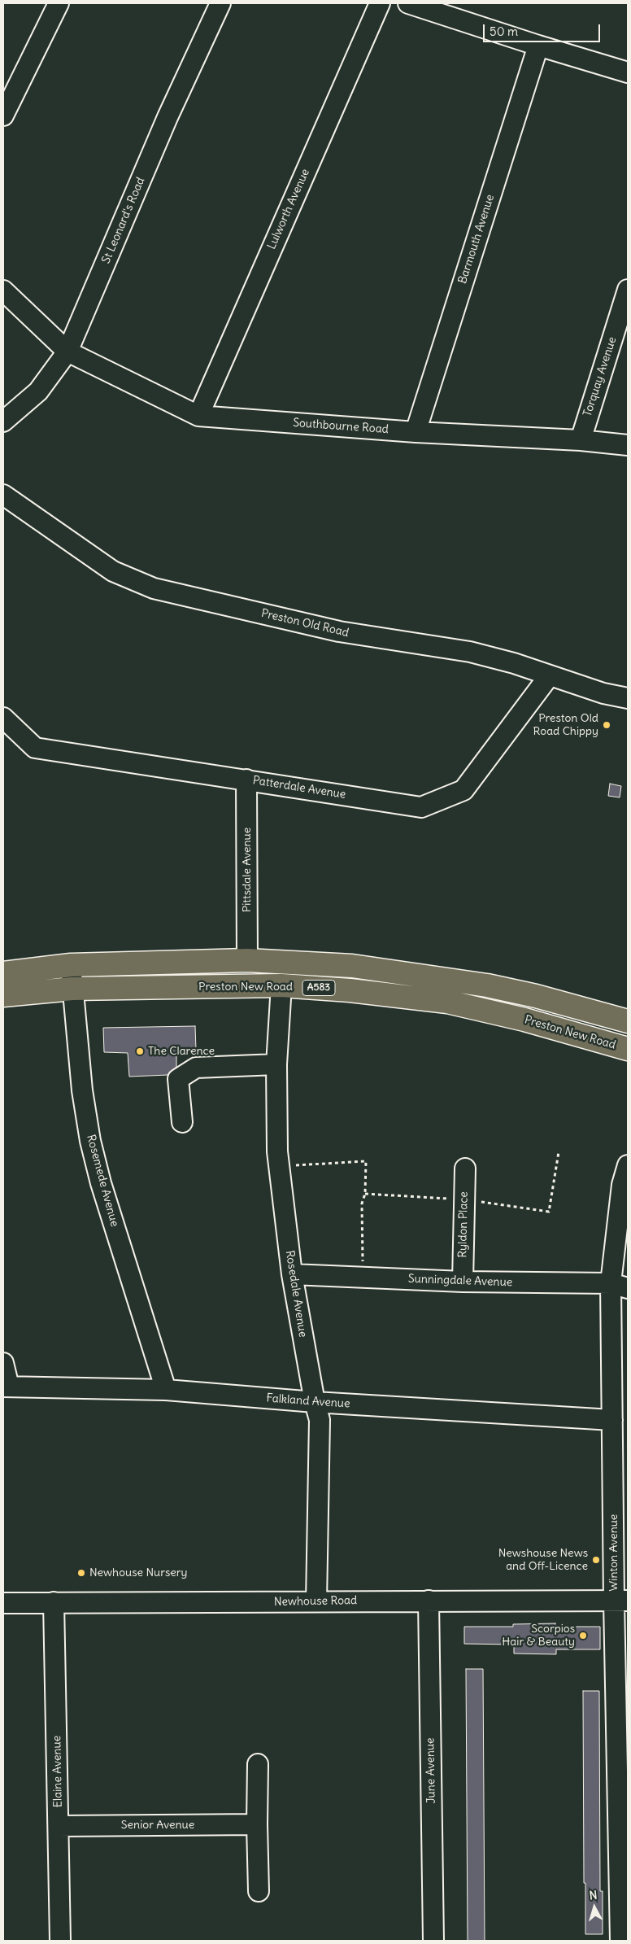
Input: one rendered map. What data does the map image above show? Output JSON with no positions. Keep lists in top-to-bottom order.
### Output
{
  "streets": {
    "highway": ["Preston New Road", "A583"],
    "street": [
      "Lulworth Avenue",
      "St Leonard's Road",
      "Barmouth Avenue",
      "Torquay Avenue",
      "Southbourne Road",
      "Preston Old Road",
      "Patterdale Avenue",
      "Pittsdale Avenue",
      "Rosemede Avenue",
      "Ryldon Place",
      "Sunningdale Avenue",
      "Rosedale Avenue",
      "Falkland Avenue",
      "Winton Avenue",
      "Newhouse Road",
      "June Avenue",
      "Elaine Avenue",
      "Senior Avenue"
    ]
  },
  "crossings": [
    ["Lulworth Avenue", "Southbourne Road"],
    ["St Leonard's Road", "Southbourne Road"],
    ["Barmouth Avenue", "Southbourne Road"],
    ["Torquay Avenue", "Southbourne Road"],
    ["Preston Old Road", "Patterdale Avenue"],
    ["Patterdale Avenue", "Pittsdale Avenue"],
    ["Pittsdale Avenue", "A583"],
    ["Preston New Road", "Rosemede Avenue"],
    ["Preston New Road", "Rosedale Avenue"],
    ["A583", "Rosemede Avenue"],
    ["Rosemede Avenue", "Falkland Avenue"],
    ["Ryldon Place", "Sunningdale Avenue"],
    ["Sunningdale Avenue", "Rosedale Avenue"],
    ["Sunningdale Avenue", "Winton Avenue"],
    ["Rosedale Avenue", "Falkland Avenue"],
    ["Rosedale Avenue", "Newhouse Road"],
    ["Falkland Avenue", "Winton Avenue"],
    ["Winton Avenue", "Newhouse Road"],
    ["Newhouse Road", "June Avenue"],
    ["Newhouse Road", "Elaine Avenue"],
    ["Elaine Avenue", "Senior Avenue"]
  ],
  "places": [
    "Preston Old Road Chippy",
    "The Clarence",
    "Newshouse News and Off-Licence",
    "Newhouse Nursery",
    "Scorpios Hair & Beauty"
  ],
  "scale_bar": "50 m",
  "north": "top"
}
